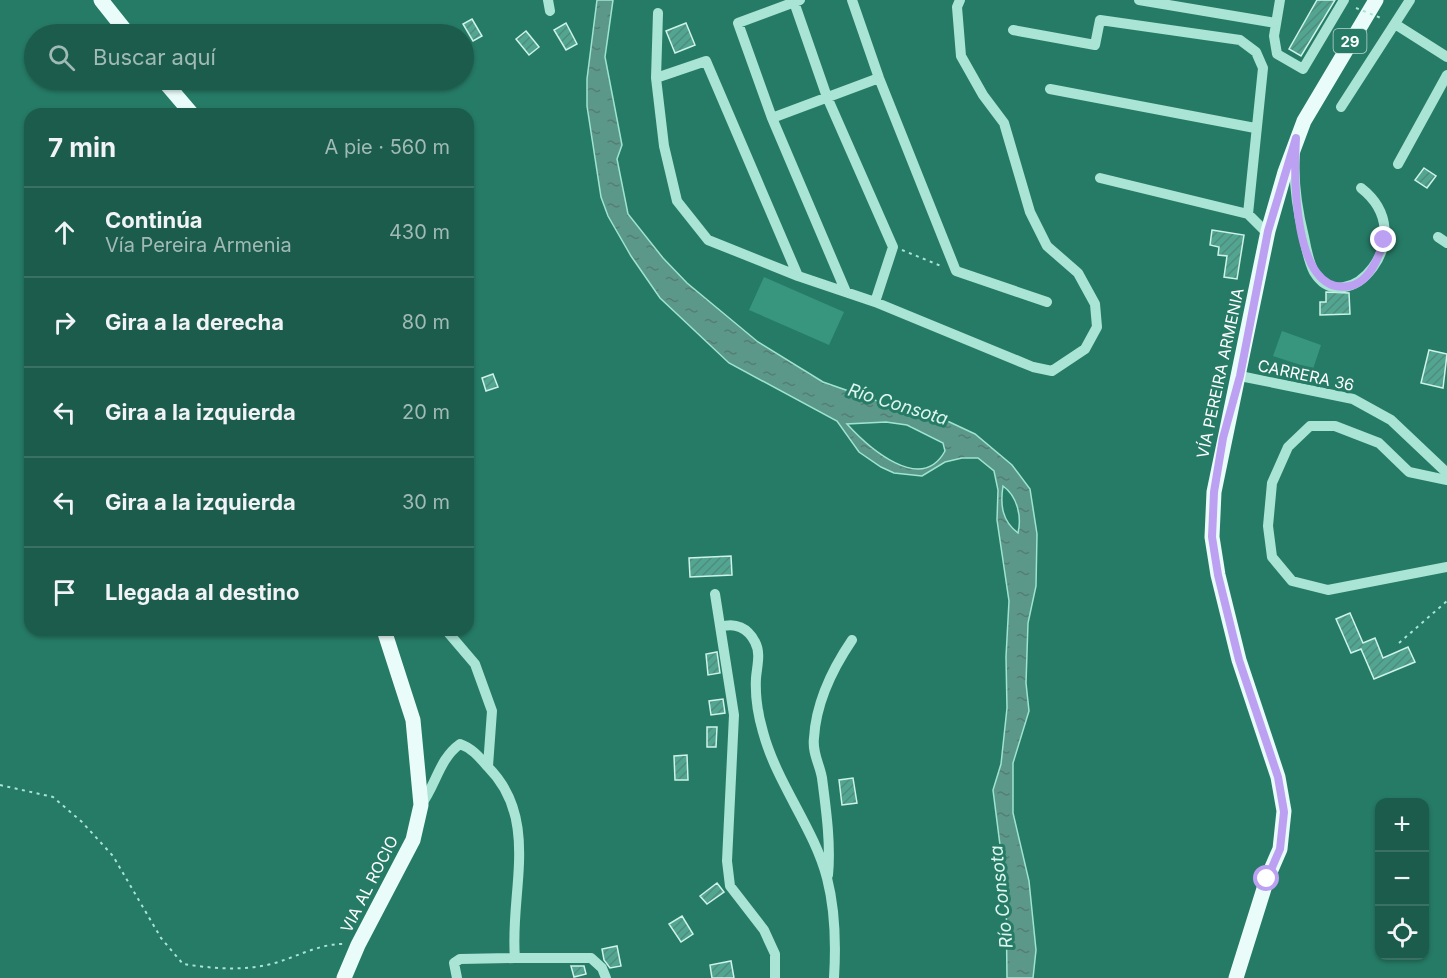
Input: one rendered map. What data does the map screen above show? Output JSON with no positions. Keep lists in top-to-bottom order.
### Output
{
  "streets": {
    "main road": ["29", "VÍA PEREIRA ARMENIA", "VIA AL ROCIO"],
    "street": ["CARRERA 36"]
  },
  "crossings": [
    ["VÍA PEREIRA ARMENIA", "CARRERA 36"]
  ],
  "water": ["Río Consota"],
  "page": {
    "search": "Buscar aquí",
    "heading": ["7 min", "A pie · 560 m"],
    "list": [
      ["Continúa", "Vía Pereira Armenia", "430 m"],
      ["Gira a la derecha", "80 m"],
      ["Gira a la izquierda", "20 m"],
      ["Gira a la izquierda", "30 m"],
      "Llegada al destino"
    ],
    "map_buttons": ["+", "−"]
  }
}
